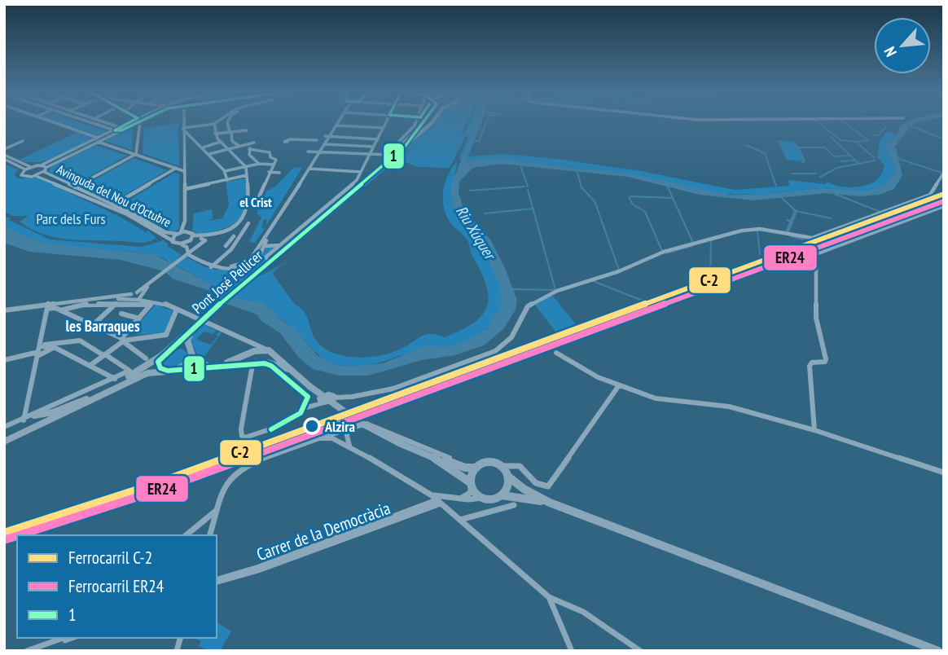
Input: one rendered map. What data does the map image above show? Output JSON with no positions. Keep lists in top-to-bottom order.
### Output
{
  "streets": {
    "main road": ["Pont José Pellicer"],
    "street": ["Avinguda del Nou d'Octubre", "Carrer de la Democràcia"]
  },
  "districts": ["el Crist", "les Barraques"],
  "water": ["Riu Xúquer"],
  "parks": ["Parc dels Furs"],
  "places": ["Alzira"],
  "lines": ["transit line 1", "rail line C-2", "rail line ER24"],
  "legend": ["Ferrocarril C-2", "Ferrocarril ER24", "1"],
  "north": "bottom left"
}
